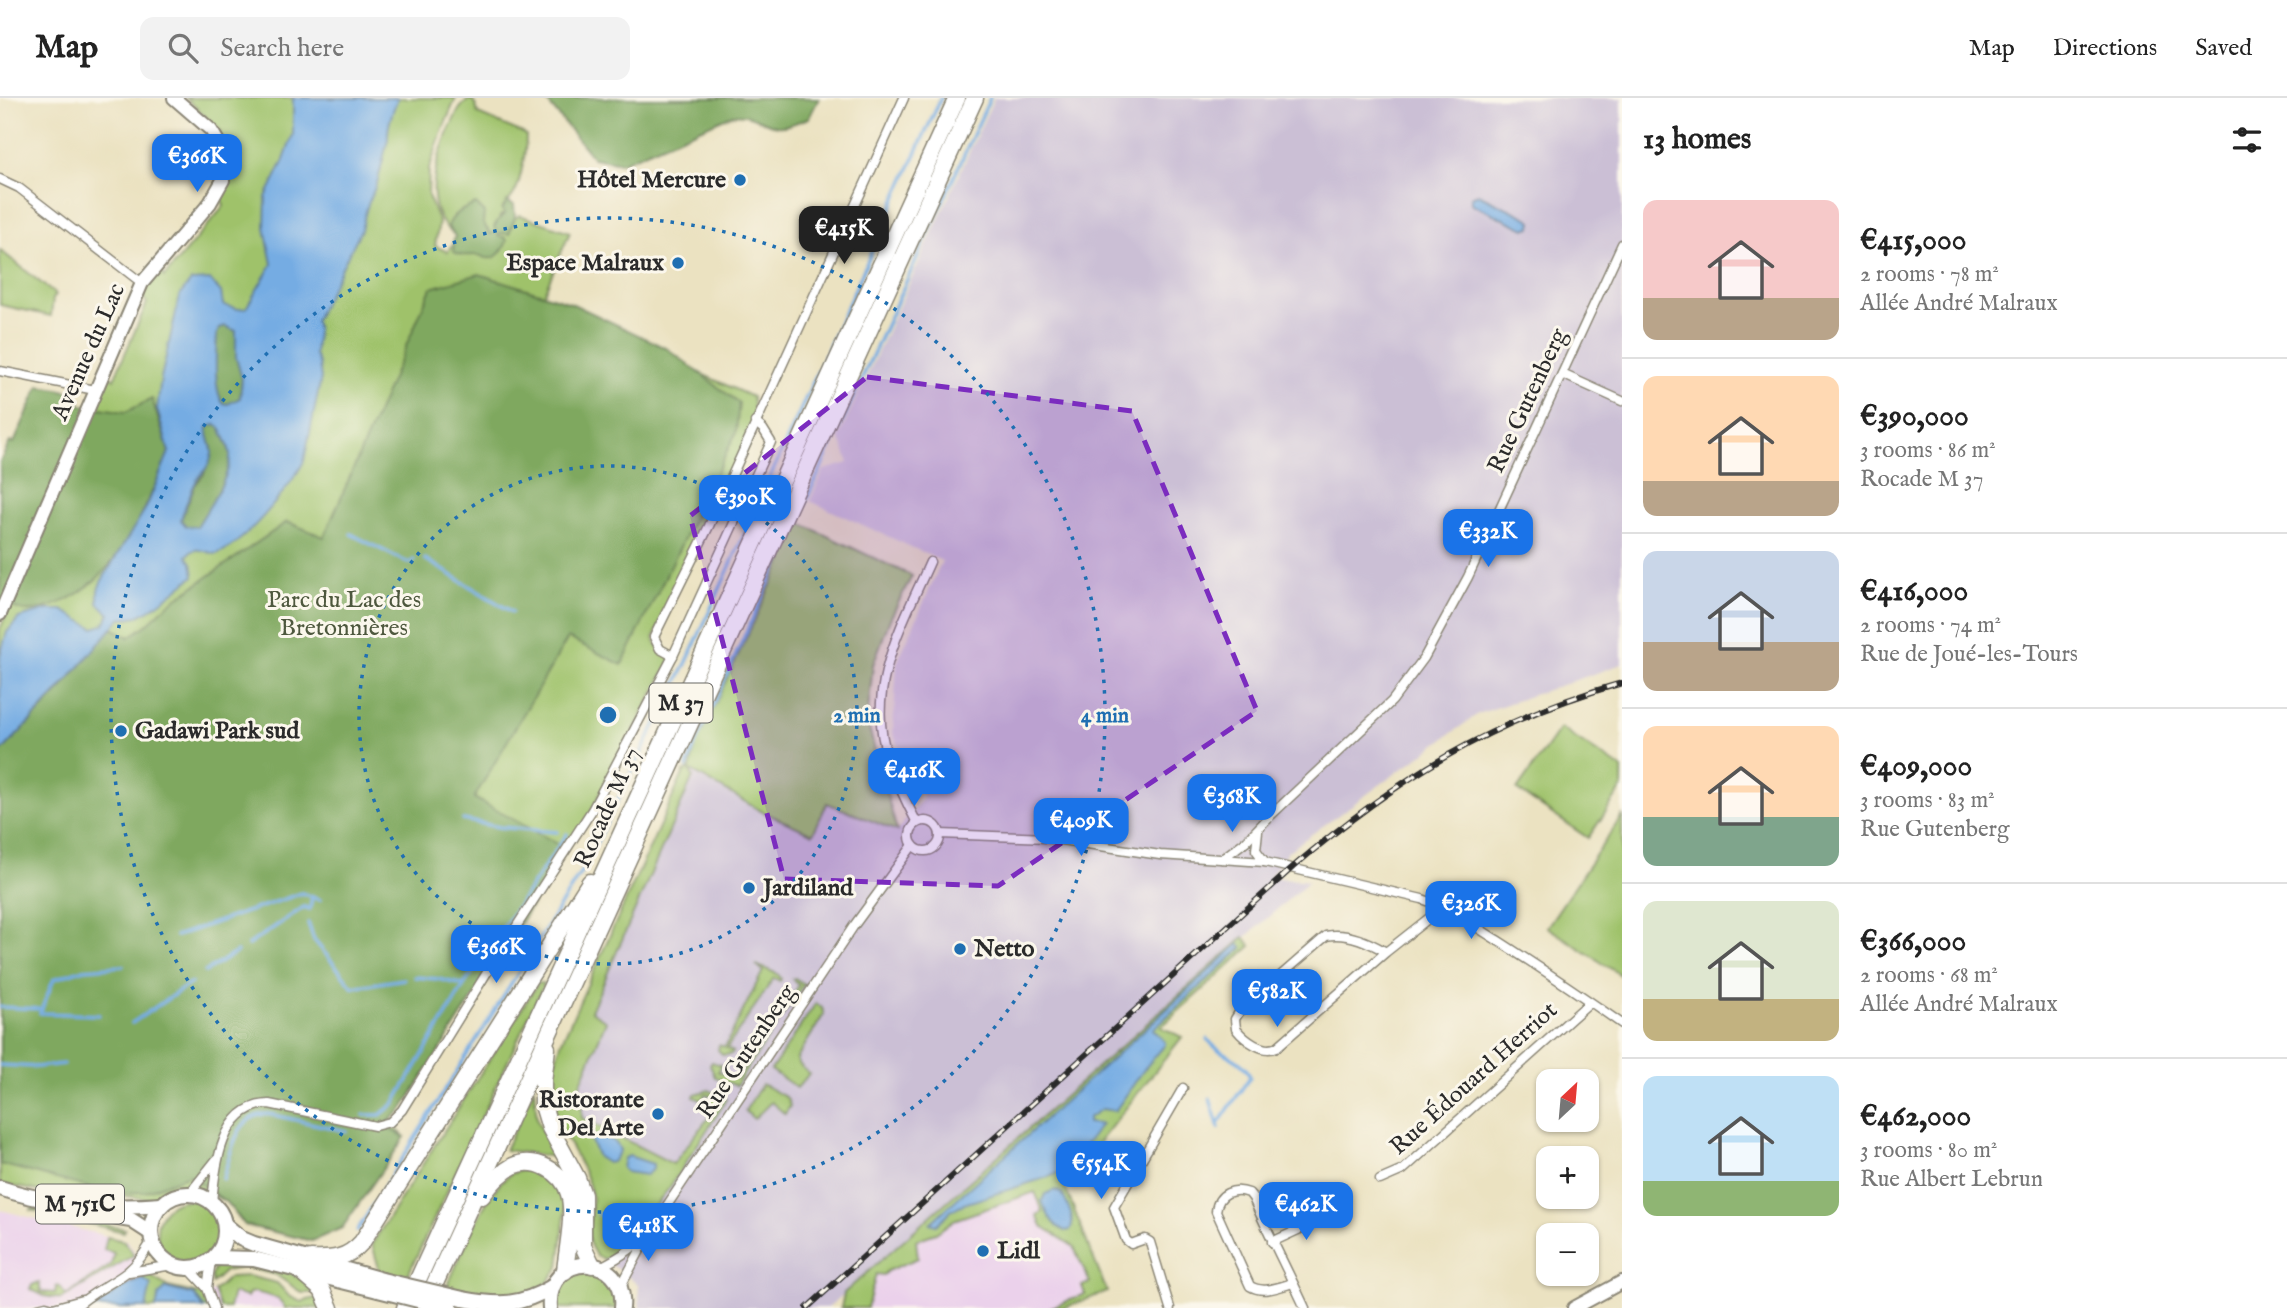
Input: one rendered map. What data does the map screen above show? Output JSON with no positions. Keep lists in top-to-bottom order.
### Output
{
  "streets": {
    "highway": ["M 37", "Rocade M 37"],
    "main road": ["M 751C"],
    "street": ["Avenue du Lac", "Rue Gutenberg", "Rue Édouard Herriot"]
  },
  "crossings": [
    ["Rue Gutenberg", "M 37"],
    ["M 37", "Rocade M 37"]
  ],
  "parks": ["Parc du Lac des Bretonnières"],
  "places": [
    "Hôtel Mercure",
    "Espace Malraux",
    "Gadawi Park sud",
    "Jardiland",
    "Netto",
    "Ristorante Del Arte",
    "Lidl"
  ],
  "north": "top right",
  "page": {
    "header": "Map",
    "search": "Search here",
    "nav": ["Map", "Directions", "Saved"],
    "heading": "13 homes",
    "price": [
      "€366K",
      "€415K",
      "€390K",
      "€332K",
      "€416K",
      "€368K",
      "€409K",
      "€326K",
      "€366K",
      "€582K",
      "€554K",
      "€462K",
      "€418K"
    ],
    "list": [
      {
        "name": "€415,000",
        "note": "2 rooms · 78 m² · Allée André Malraux"
      },
      {
        "name": "€390,000",
        "note": "3 rooms · 86 m² · Rocade M 37"
      },
      {
        "name": "€416,000",
        "note": "2 rooms · 74 m² · Rue de Joué-les-Tours"
      },
      {
        "name": "€409,000",
        "note": "3 rooms · 83 m² · Rue Gutenberg"
      },
      {
        "name": "€366,000",
        "note": "2 rooms · 68 m² · Allée André Malraux"
      },
      {
        "name": "€462,000",
        "note": "3 rooms · 80 m² · Rue Albert Lebrun"
      }
    ],
    "map_buttons": ["+", "−"]
  },
  "rings": ["2 min", "4 min"]
}
